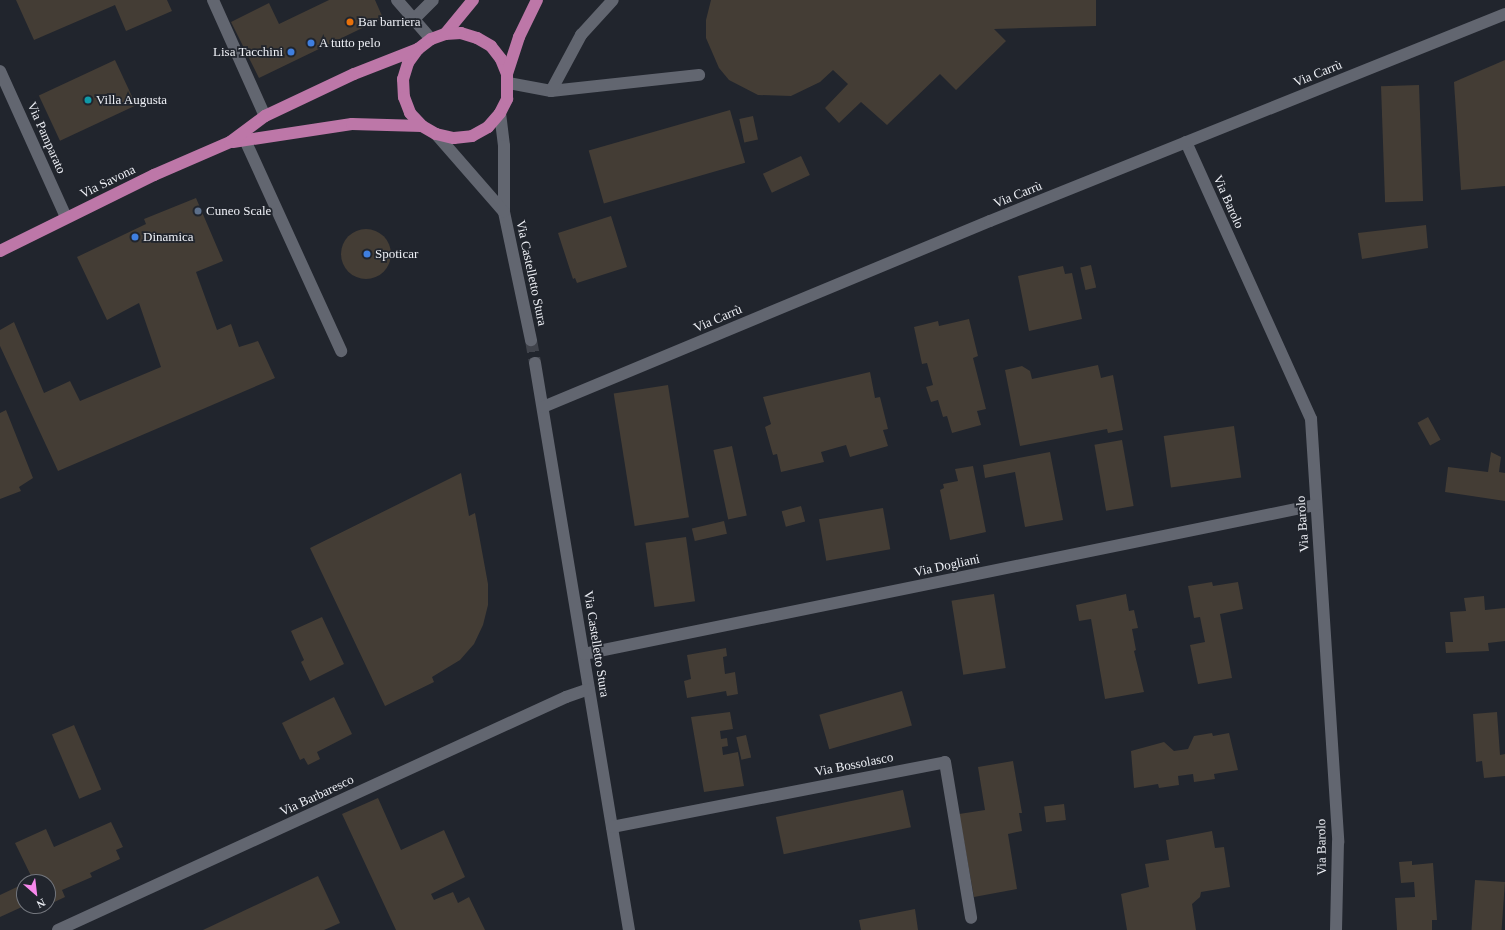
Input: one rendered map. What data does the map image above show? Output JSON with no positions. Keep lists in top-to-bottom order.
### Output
{
  "streets": {
    "main road": ["Via Savona"],
    "street": [
      "Via Carrù",
      "Via Pamparato",
      "Via Barolo",
      "Via Castelletto Stura",
      "Via Dogliani",
      "Via Bossolasco",
      "Via Barbaresco"
    ]
  },
  "crossings": [
    ["Via Carrù", "Via Barolo"],
    ["Via Carrù", "Via Castelletto Stura"],
    ["Via Pamparato", "Via Savona"],
    ["Via Savona", "Via Castelletto Stura"],
    ["Via Barolo", "Via Dogliani"],
    ["Via Castelletto Stura", "Via Dogliani"],
    ["Via Castelletto Stura", "Via Bossolasco"],
    ["Via Castelletto Stura", "Via Barbaresco"]
  ],
  "places": [
    "Bar barriera",
    "A tutto pelo",
    "Lisa Tacchini",
    "Villa Augusta",
    "Cuneo Scale",
    "Dinamica",
    "Spoticar"
  ],
  "north": "bottom right"
}
